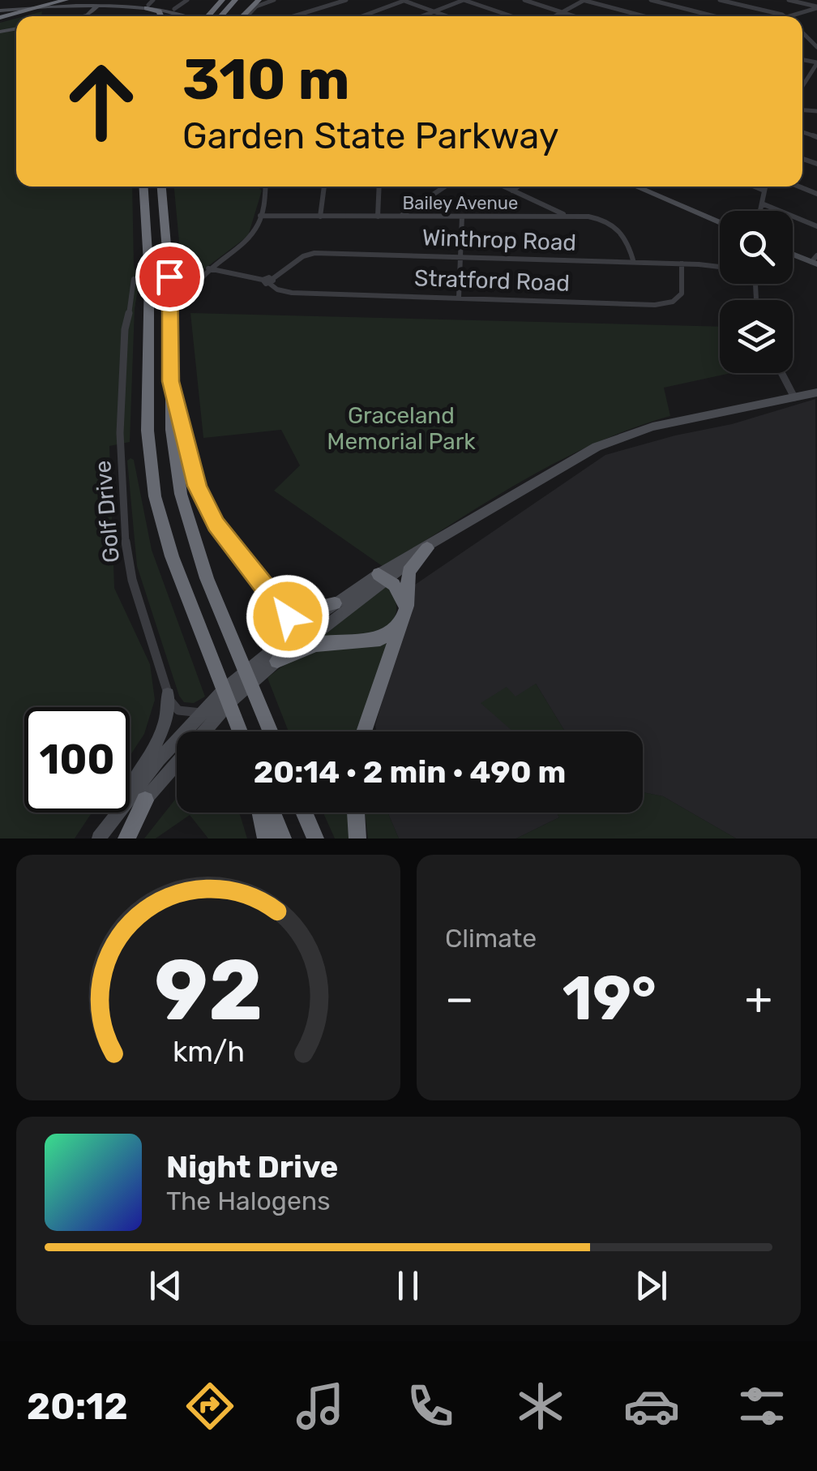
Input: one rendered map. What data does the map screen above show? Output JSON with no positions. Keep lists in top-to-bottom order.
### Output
{
  "streets": {
    "street": [
      "Bailey Avenue",
      "Winthrop Road",
      "Stratford Road",
      "Golf Drive"
    ]
  },
  "crossings": [
    ["Bailey Avenue", "Winthrop Road"],
    ["Winthrop Road", "Stratford Road"]
  ],
  "parks": ["Graceland Memorial Park"],
  "page": {
    "turn": ["310 m", "Garden State Parkway"],
    "limit": "100",
    "trip": "20:14 · 2 min · 490 m",
    "tile": "Climate",
    "heat": ["−", "19°", "+"],
    "song": ["Night Drive", "The Halogens"],
    "tabs": "20:12",
    "gauge": ["92", "km/h"]
  }
}
